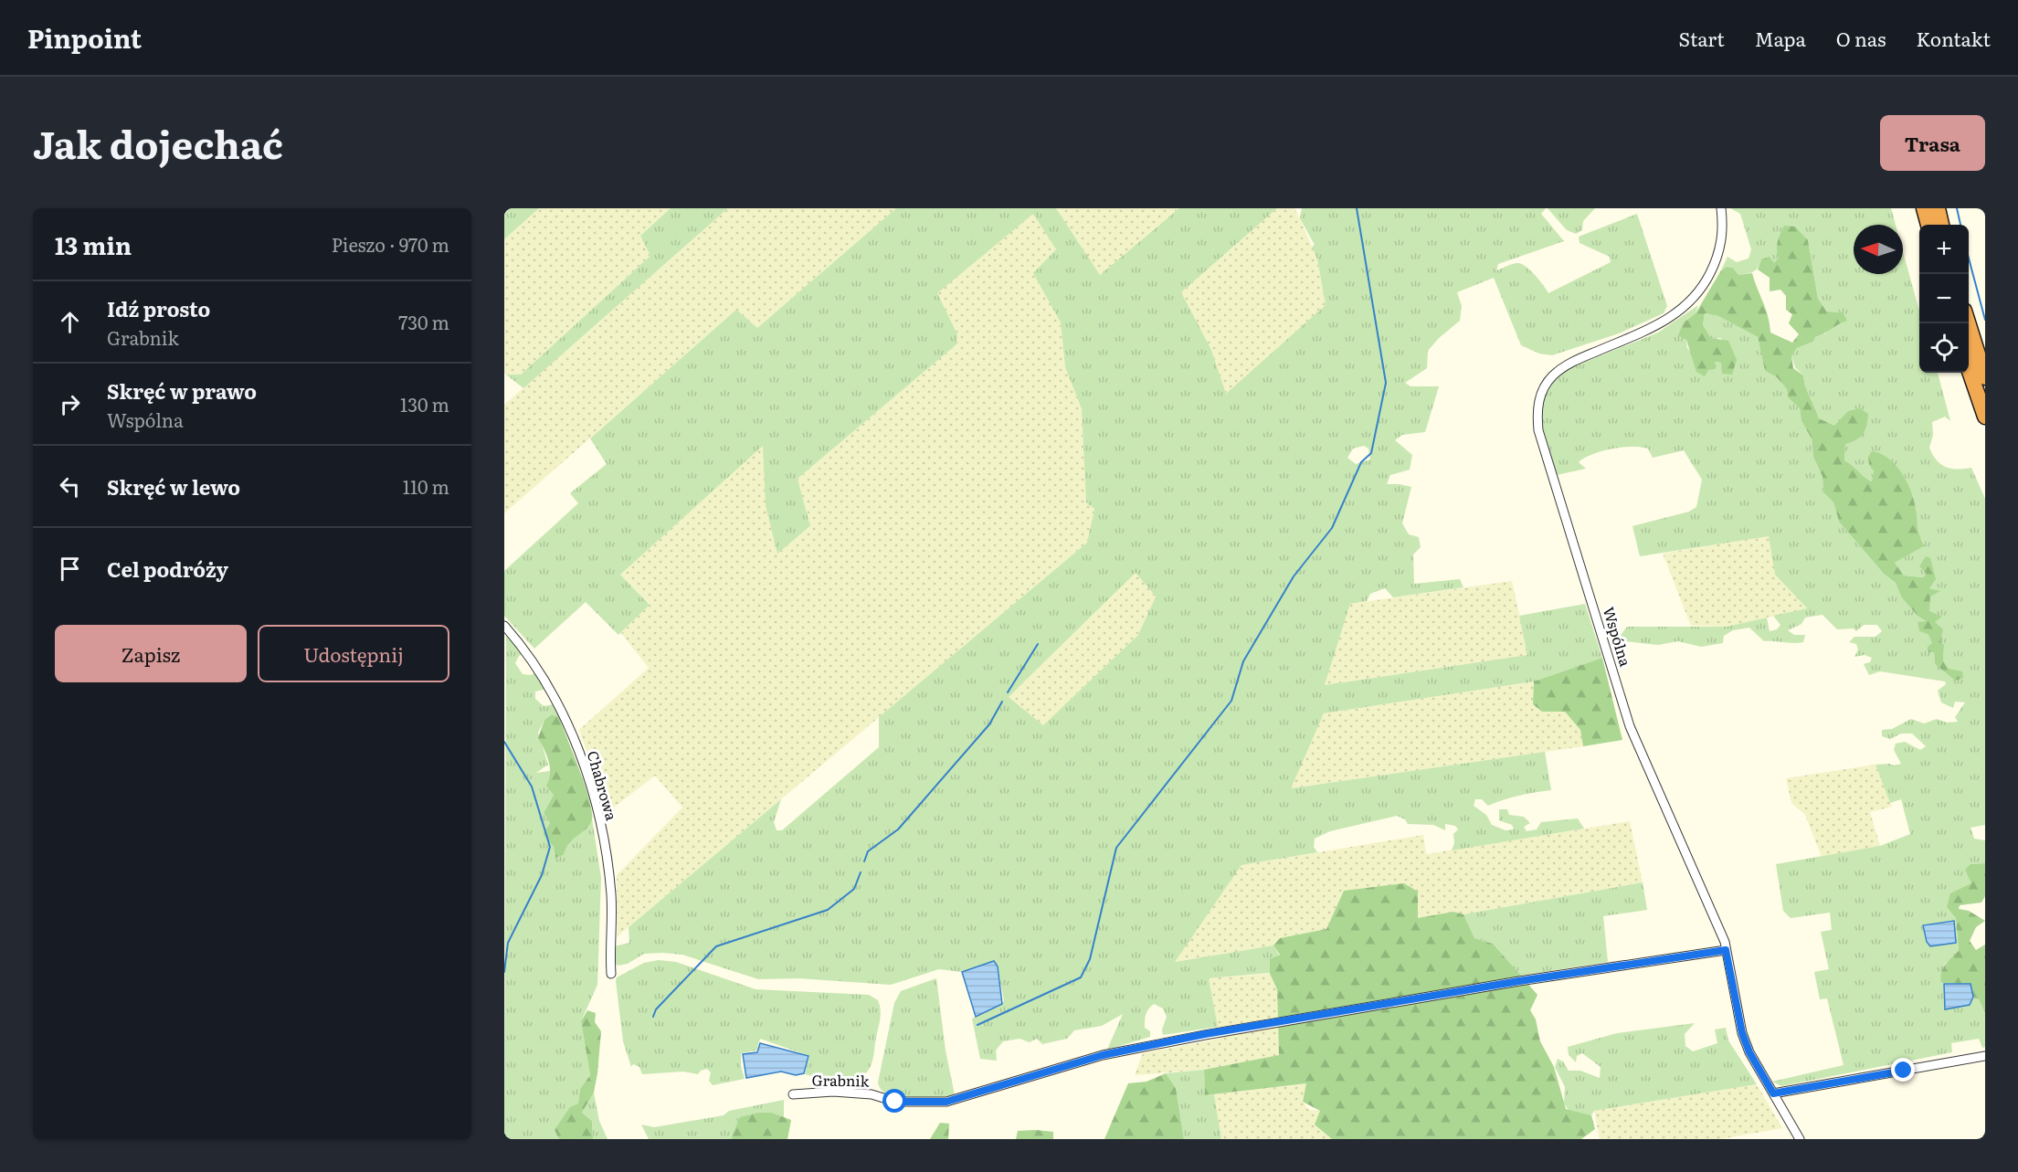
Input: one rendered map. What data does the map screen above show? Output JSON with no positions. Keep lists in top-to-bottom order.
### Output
{
  "streets": {
    "street": ["Wspólna", "Chabrowa", "Grabnik"]
  },
  "crossings": [
    ["Wspólna", "Grabnik"]
  ],
  "north": "left",
  "page": {
    "header": "Pinpoint",
    "nav": [
      "Start",
      "Mapa",
      "O nas",
      "Kontakt"
    ],
    "title": "Jak dojechać",
    "buttons": [
      "Trasa",
      ["Zapisz", "Udostępnij"]
    ],
    "heading": ["13 min", "Pieszo · 970 m"],
    "map_buttons": ["+", "−"],
    "list": [
      ["Idź prosto", "Grabnik", "730 m"],
      ["Skręć w prawo", "Wspólna", "130 m"],
      ["Skręć w lewo", "110 m"],
      "Cel podróży"
    ]
  }
}
